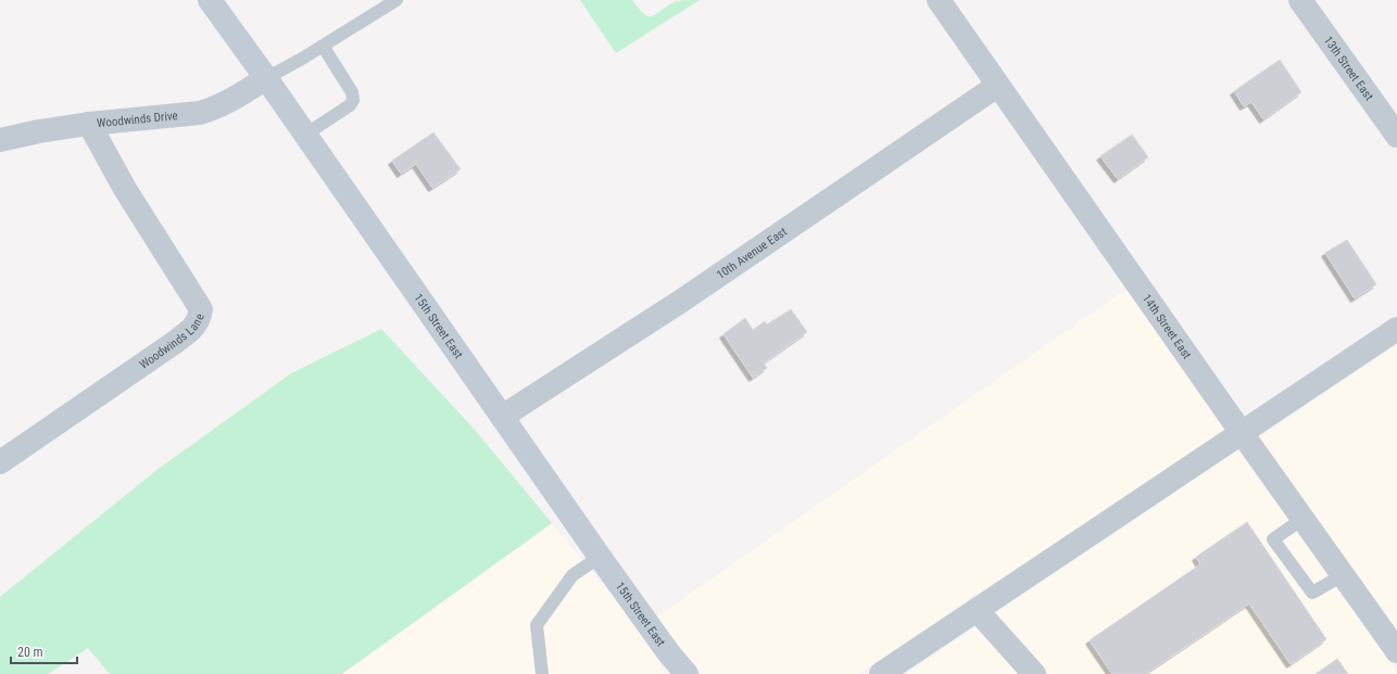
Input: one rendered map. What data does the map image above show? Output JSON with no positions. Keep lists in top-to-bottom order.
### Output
{
  "streets": {
    "main road": ["15th Street East"],
    "street": [
      "13th Street East",
      "Woodwinds Drive",
      "10th Avenue East",
      "14th Street East",
      "Woodwinds Lane"
    ]
  },
  "crossings": [
    ["Woodwinds Drive", "15th Street East"],
    ["Woodwinds Drive", "Woodwinds Lane"],
    ["10th Avenue East", "15th Street East"],
    ["10th Avenue East", "14th Street East"]
  ],
  "scale_bar": "20 m"
}
